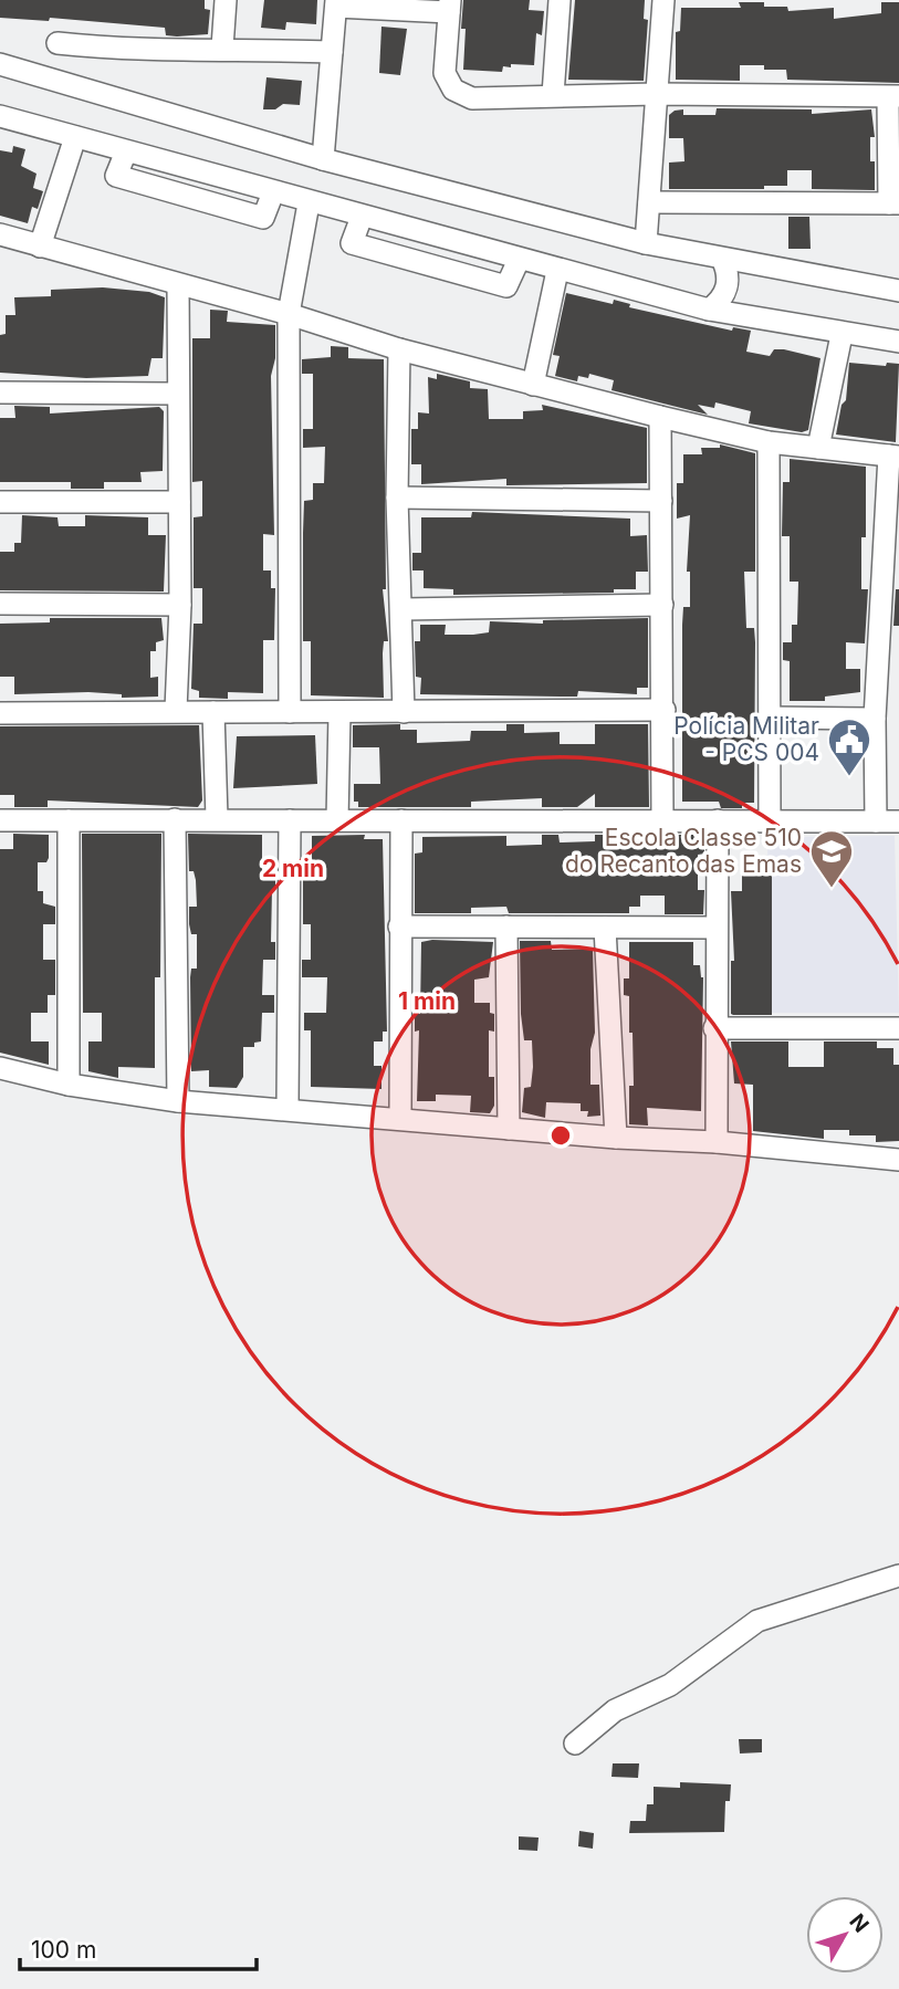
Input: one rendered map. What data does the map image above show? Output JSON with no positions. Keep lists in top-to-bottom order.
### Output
{
  "places": {
    "public building": ["Polícia Militar - PCS 004"],
    "school or university": ["Escola Classe 510 do Recanto das Emas"]
  },
  "scale_bar": "100 m",
  "north": "top right",
  "rings": ["2 min", "1 min"]
}
